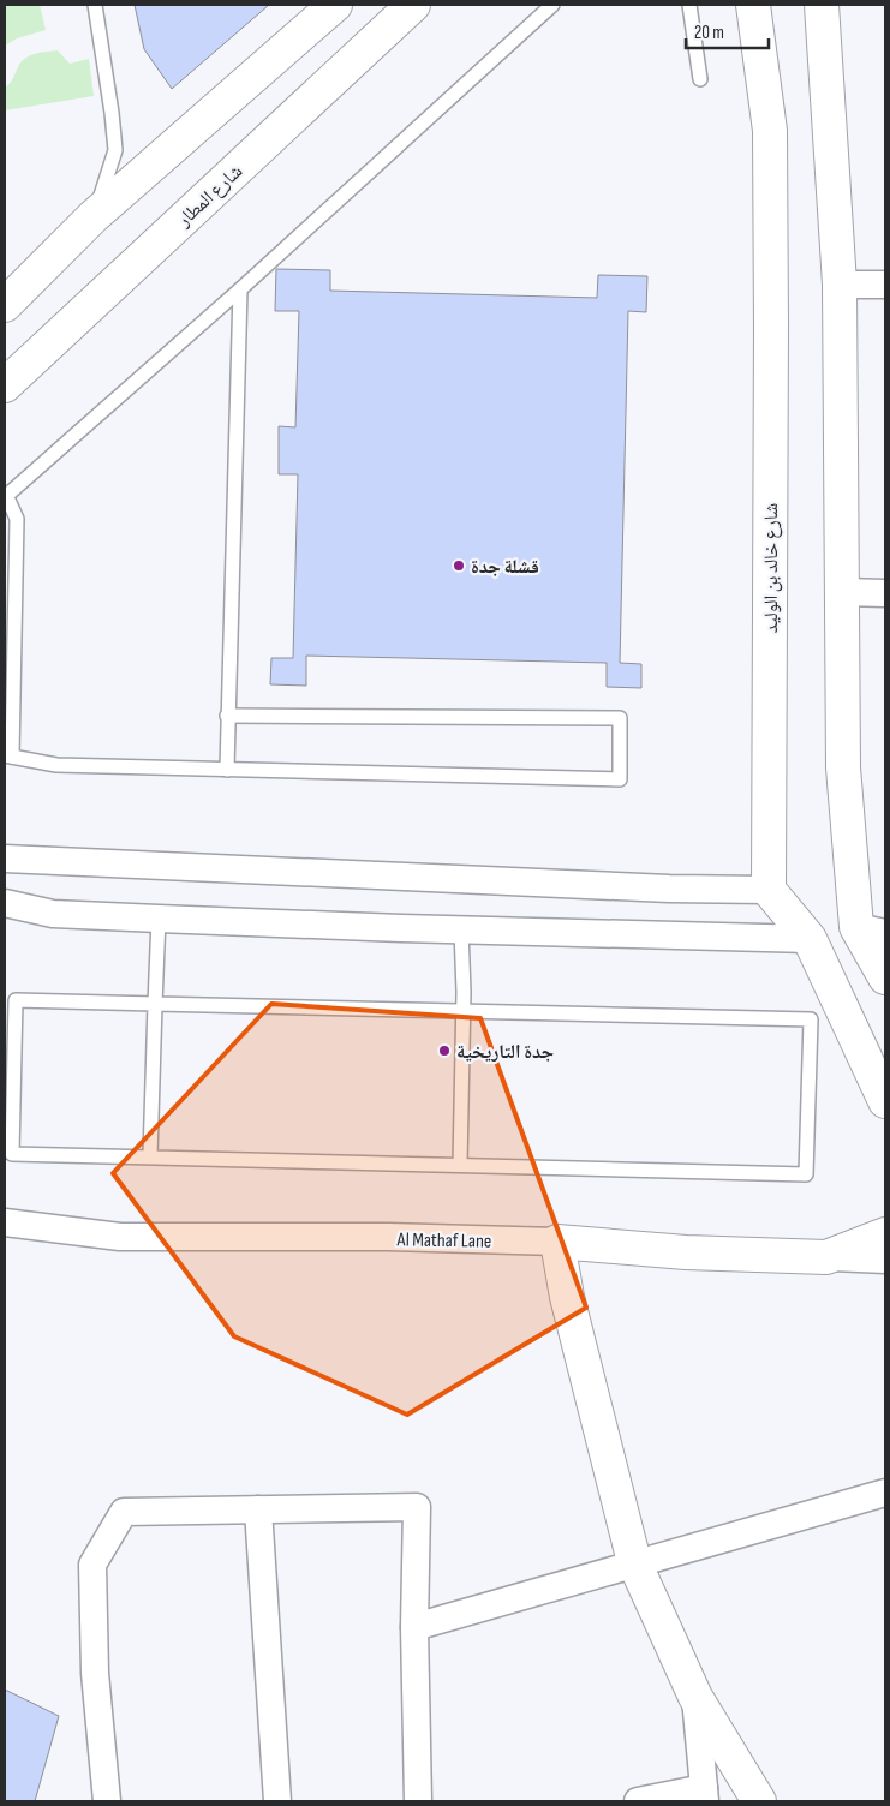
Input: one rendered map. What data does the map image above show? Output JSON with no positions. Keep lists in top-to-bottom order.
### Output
{
  "streets": {
    "main road": ["شارع المطار", "شارع خالد بن الوليد", "Al Mathaf Lane"]
  },
  "places": ["قشلة جدة", "جدة التاريخية"],
  "scale_bar": "20 m"
}
